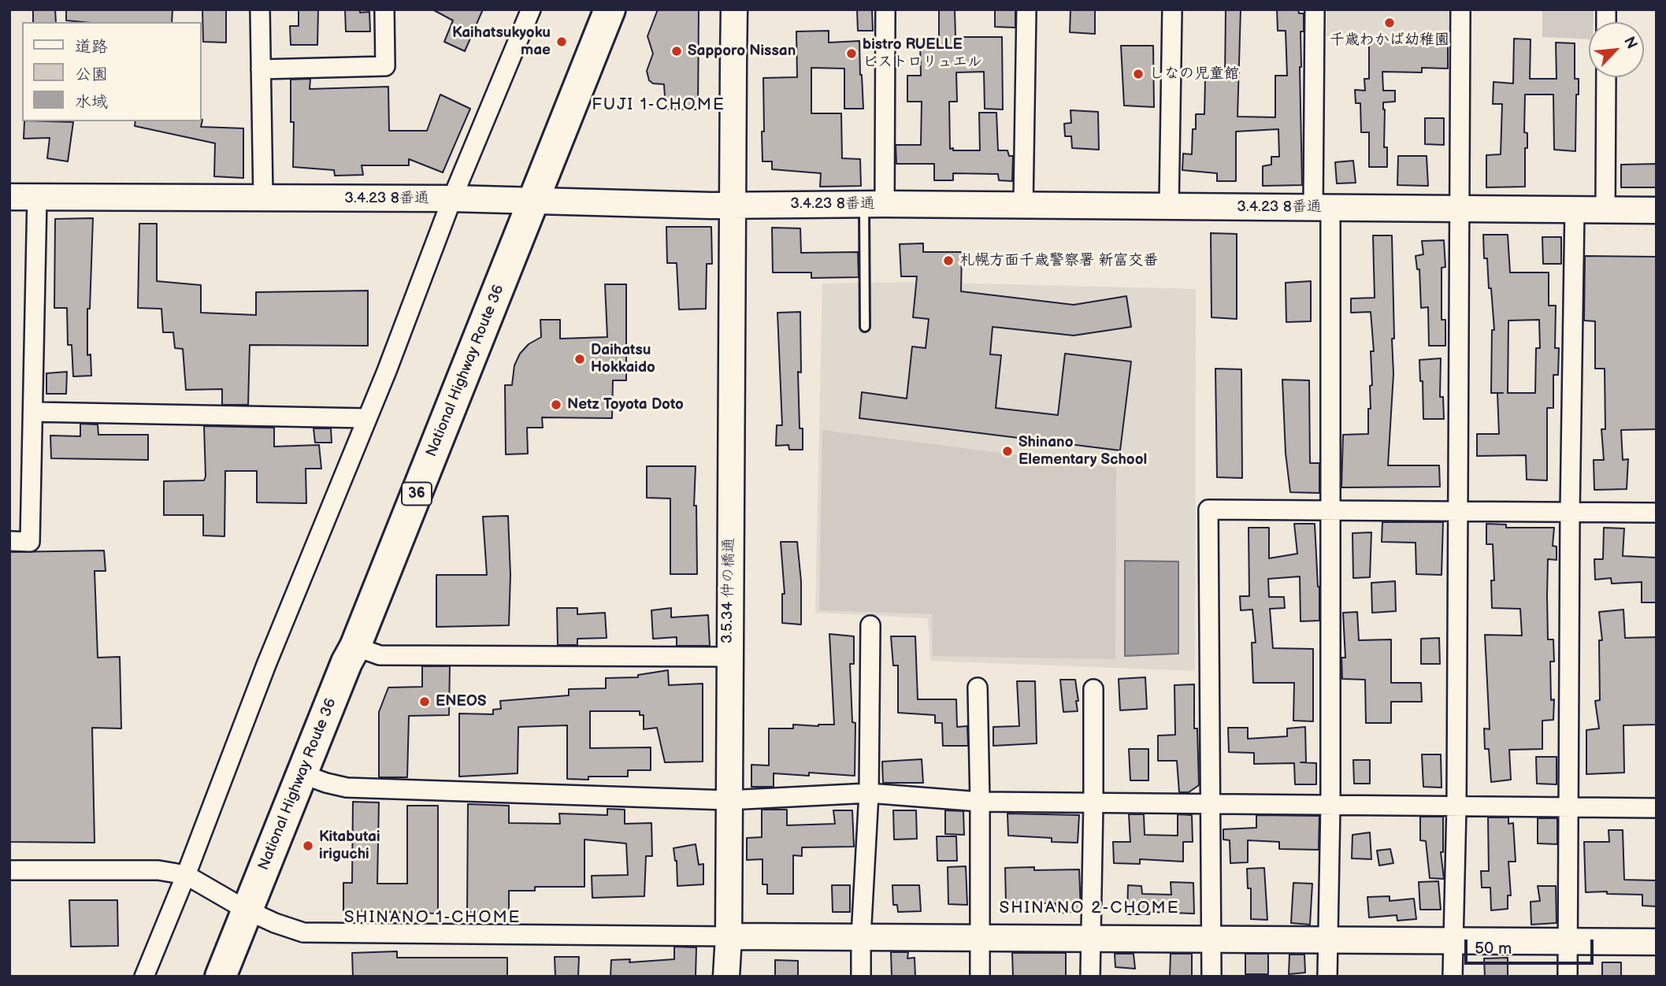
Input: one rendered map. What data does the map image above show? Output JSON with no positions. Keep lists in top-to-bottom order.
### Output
{
  "streets": {
    "highway": ["National Highway Route 36", "36"],
    "street": ["3.4.23 8番通", "3.5.34 仲の橋通"]
  },
  "crossings": [
    ["3.4.23 8番通", "National Highway Route 36"],
    ["3.4.23 8番通", "3.5.34 仲の橋通"]
  ],
  "districts": ["FUJI 1-CHOME", "SHINANO 2-CHOME", "SHINANO 1-CHOME"],
  "places": [
    "千歳わかば幼稚園",
    "Kaihatsukyoku mae",
    "Sapporo Nissan",
    "bistro RUELLE ビストロリュエル",
    "しなの児童館",
    "札幌方面千歳警察署 新富交番",
    "Daihatsu Hokkaido",
    "Netz Toyota Doto",
    "Shinano Elementary School",
    "ENEOS",
    "Kitabutai iriguchi"
  ],
  "legend": ["道路", "公園", "水域"],
  "scale_bar": "50 m",
  "north": "top right"
}
